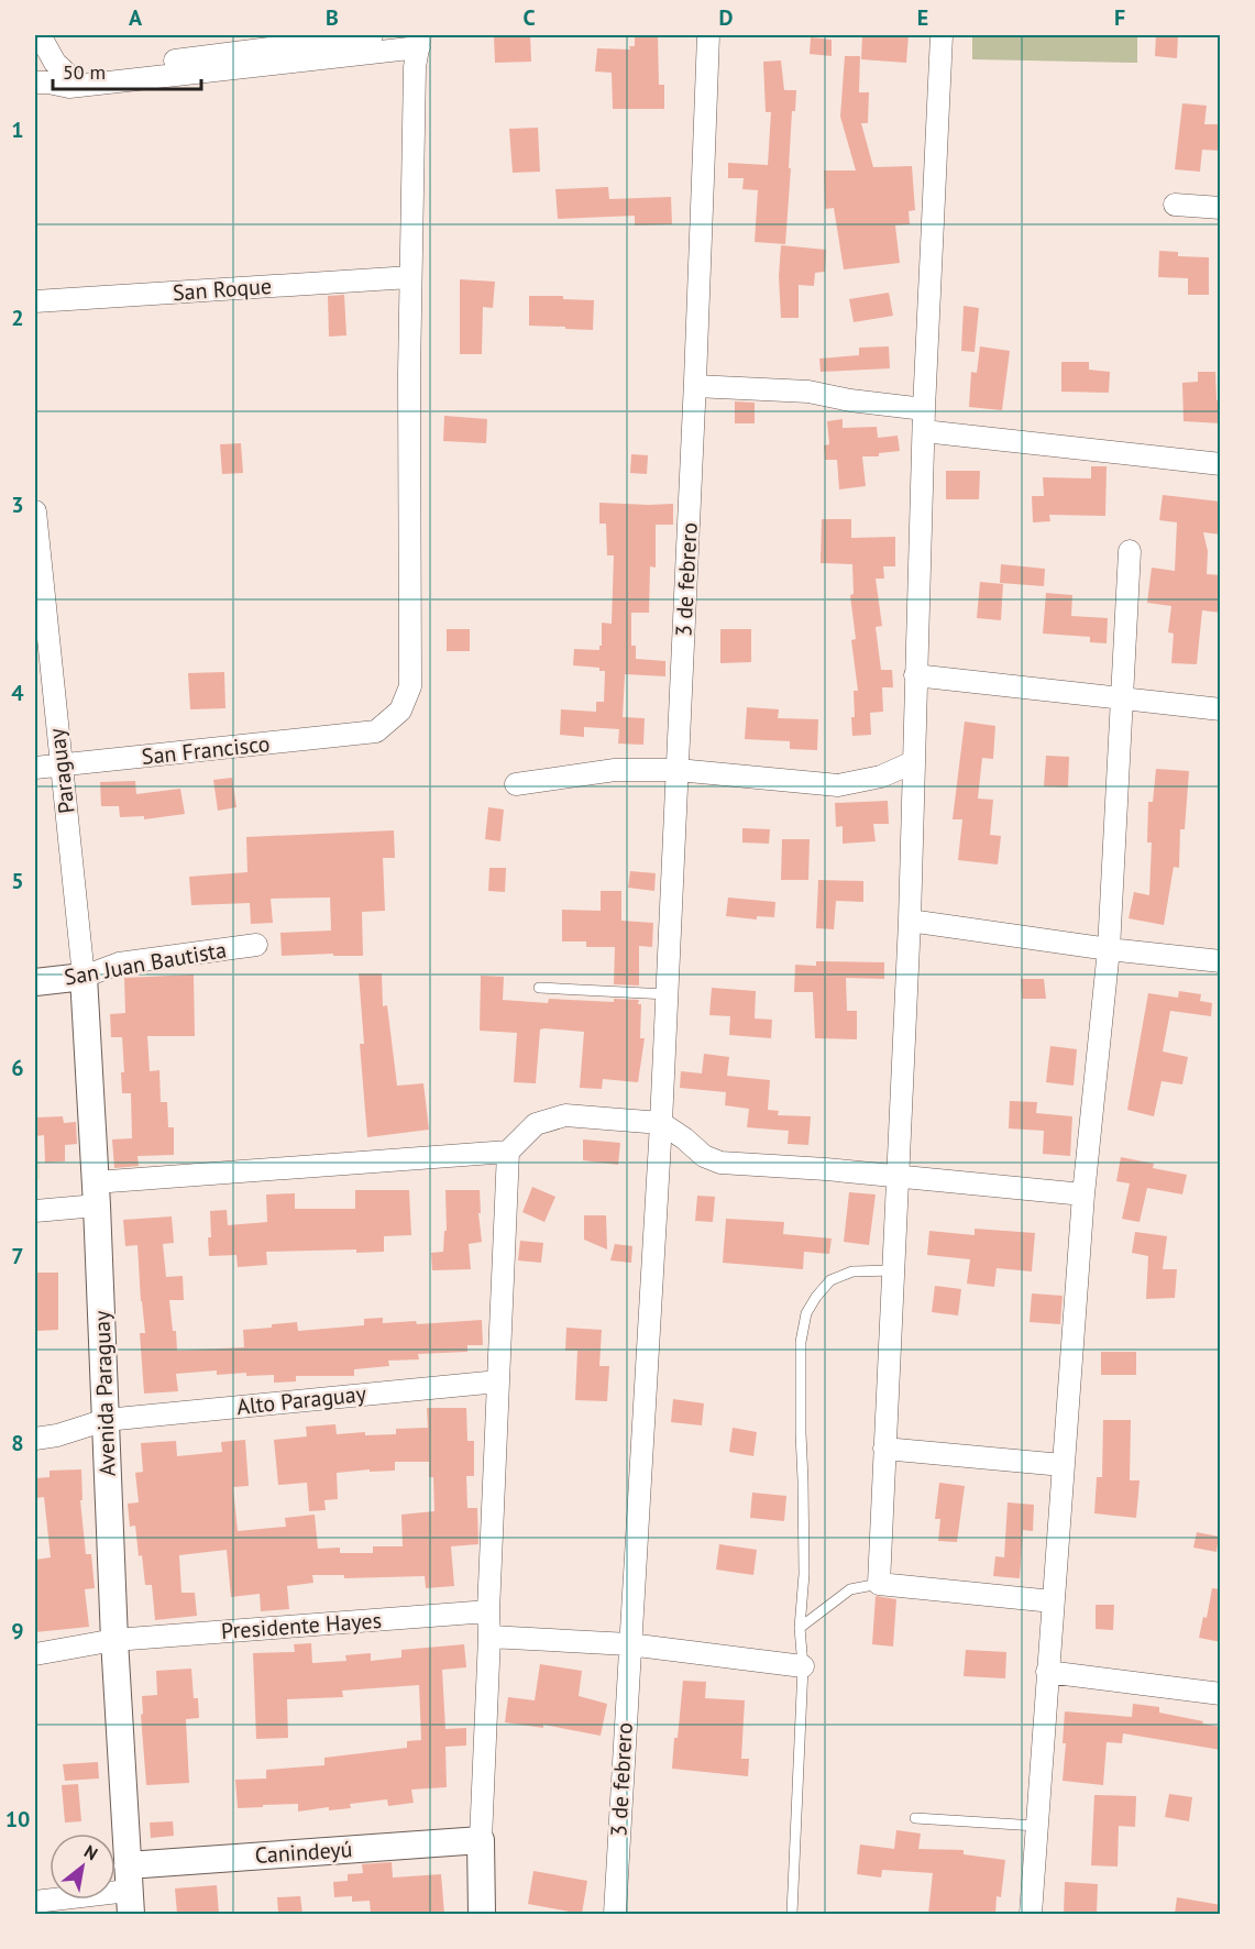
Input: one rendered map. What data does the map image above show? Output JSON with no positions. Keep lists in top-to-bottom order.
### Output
{
  "streets": {
    "street": [
      "San Roque",
      "3 de febrero",
      "San Francisco",
      "Paraguay",
      "San Juan Bautista",
      "Avenida Paraguay",
      "Alto Paraguay",
      "Presidente Hayes",
      "Canindeyú"
    ]
  },
  "crossings": [
    ["San Roque", "San Francisco"],
    ["San Francisco", "Paraguay"],
    ["Paraguay", "Avenida Paraguay"],
    ["San Juan Bautista", "Avenida Paraguay"],
    ["Avenida Paraguay", "Alto Paraguay"],
    ["Avenida Paraguay", "Presidente Hayes"],
    ["Avenida Paraguay", "Canindeyú"]
  ],
  "scale_bar": "50 m",
  "north": "top right",
  "grid": {
    "columns": [
      "A",
      "B",
      "C",
      "D",
      "E",
      "F"
    ],
    "rows": [
      "1",
      "2",
      "3",
      "4",
      "5",
      "6",
      "7",
      "8",
      "9",
      "10"
    ]
  }
}
